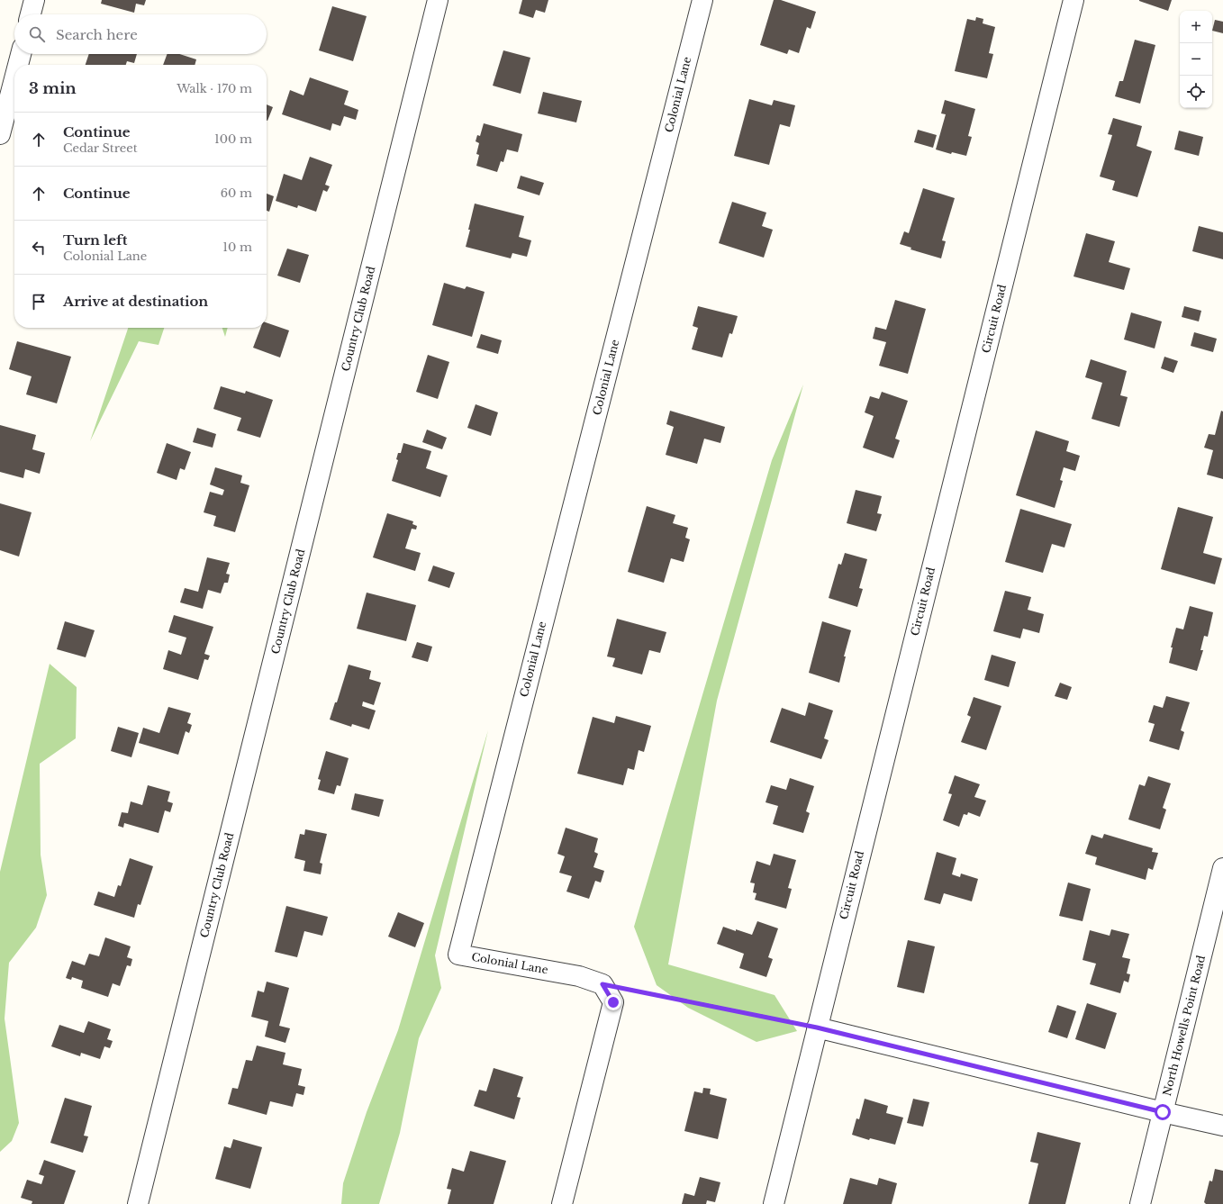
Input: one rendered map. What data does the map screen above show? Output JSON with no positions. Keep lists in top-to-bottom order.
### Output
{
  "streets": {
    "street": [
      "Colonial Lane",
      "Country Club Road",
      "Circuit Road",
      "North Howells Point Road"
    ]
  },
  "page": {
    "map_buttons": ["+", "−"],
    "search": "Search here",
    "heading": ["3 min", "Walk · 170 m"],
    "list": [
      ["Continue", "Cedar Street", "100 m"],
      ["Continue", "60 m"],
      ["Turn left", "Colonial Lane", "10 m"],
      "Arrive at destination"
    ]
  }
}
